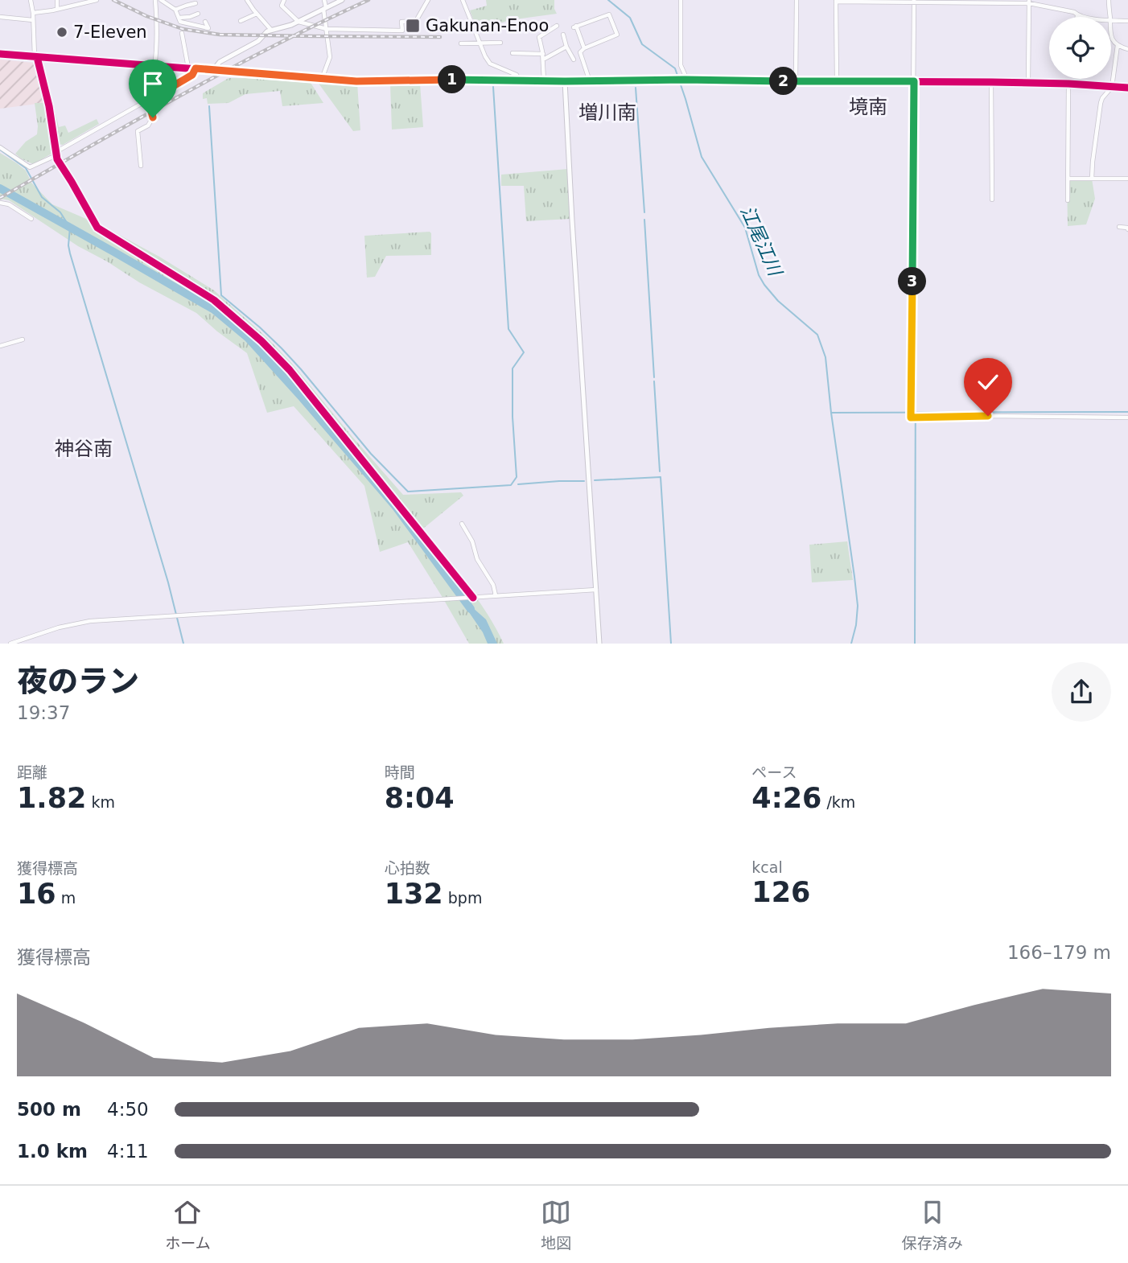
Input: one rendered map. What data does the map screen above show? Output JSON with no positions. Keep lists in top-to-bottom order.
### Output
{
  "districts": ["境南", "増川南", "神谷南"],
  "water": ["江尾江川"],
  "places": {
    "transit": ["Gakunan-Enoo"],
    "other": ["7-Eleven"]
  },
  "page": {
    "pins": ["1", "2", "3"],
    "heading": ["夜のラン", "19:37"],
    "stats": [
      ["距離", "1.82 km"],
      ["時間", "8:04"],
      ["ペース", "4:26 /km"],
      ["獲得標高", "16 m"],
      ["心拍数", "132 bpm"],
      ["kcal", "126"]
    ],
    "chart": ["獲得標高", "166–179 m"],
    "list": [
      {
        "name": "500 m",
        "note": "4:50"
      },
      {
        "name": "1.0 km",
        "note": "4:11"
      }
    ],
    "tabs": ["ホーム", "地図", "保存済み"]
  }
}
